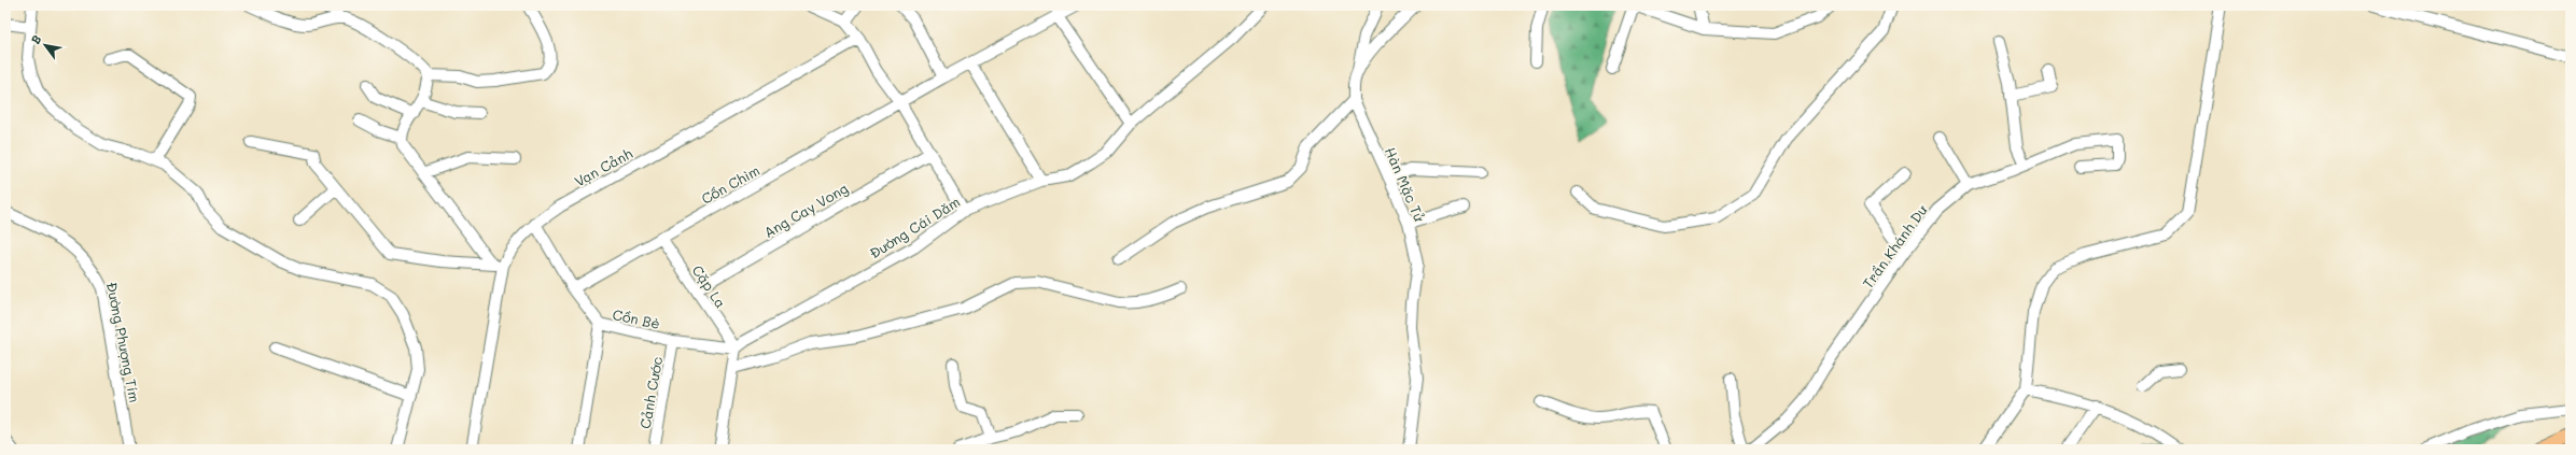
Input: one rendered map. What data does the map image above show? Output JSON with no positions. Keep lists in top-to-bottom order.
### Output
{
  "streets": {
    "street": [
      "Vạn Cảnh",
      "Cồn Chìm",
      "Hàn Mặc Tử",
      "Ang Cay Vong",
      "Đường Cái Dăm",
      "Trần Khánh Dư",
      "Cặp La",
      "Cồn Bè",
      "Đường Phượng Tím",
      "Cảnh Cước"
    ]
  },
  "crossings": [
    ["Vạn Cảnh", "Cồn Bè"],
    ["Cồn Chìm", "Cặp La"],
    ["Cồn Chìm", "Cồn Bè"],
    ["Ang Cay Vong", "Cặp La"],
    ["Đường Cái Dăm", "Cặp La"],
    ["Đường Cái Dăm", "Cồn Bè"],
    ["Cặp La", "Cồn Bè"],
    ["Cồn Bè", "Cảnh Cước"]
  ],
  "north": "top left"
}
